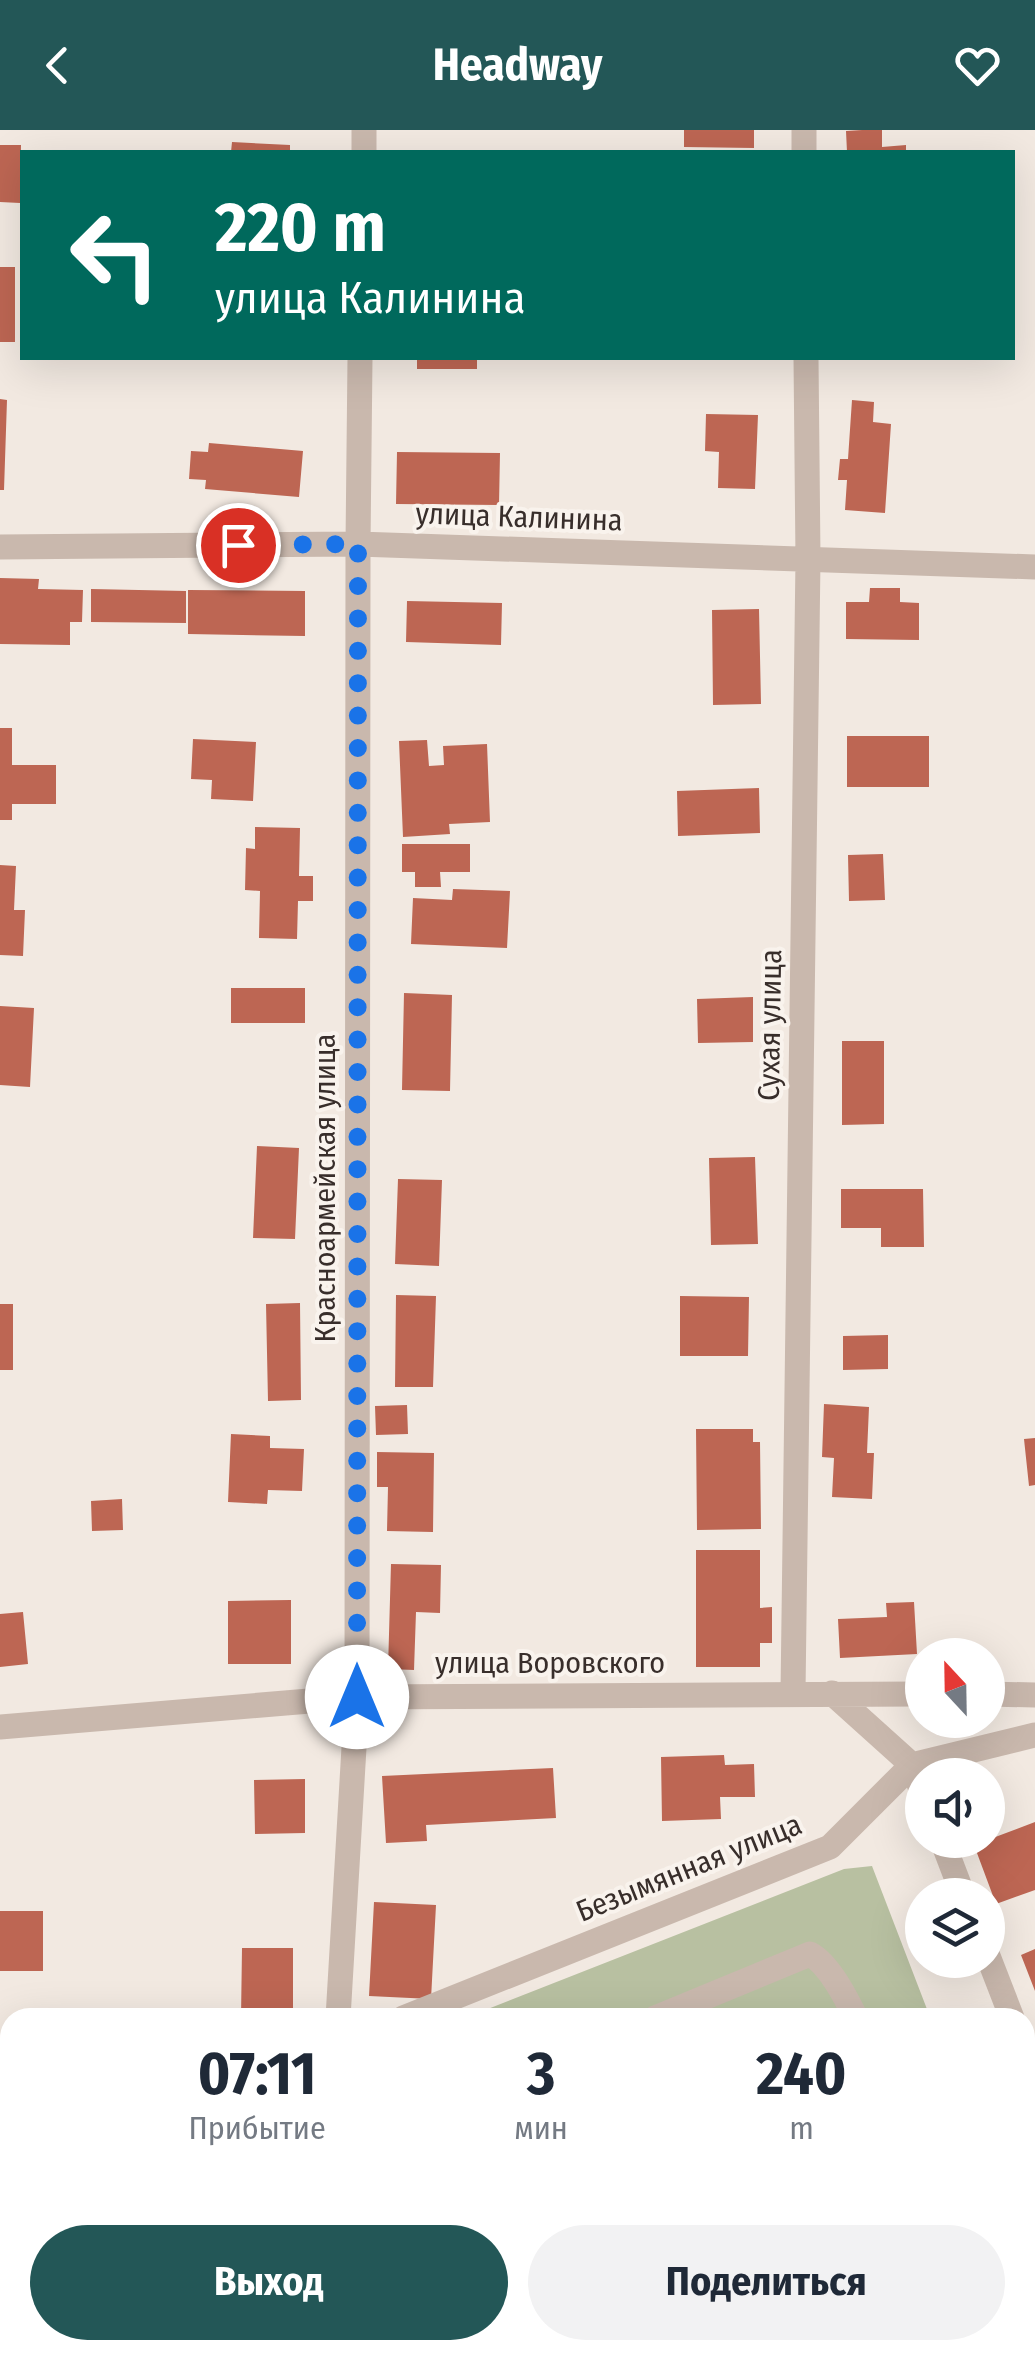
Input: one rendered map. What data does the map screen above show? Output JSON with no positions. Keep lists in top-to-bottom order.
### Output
{
  "streets": {
    "street": [
      "улица Калинина",
      "Сухая улица",
      "Красноармейская улица",
      "улица Воровского",
      "Безымянная улица"
    ]
  },
  "crossings": [
    ["улица Калинина", "Сухая улица"],
    ["улица Калинина", "Красноармейская улица"],
    ["Сухая улица", "улица Воровского"],
    ["Красноармейская улица", "улица Воровского"]
  ],
  "north": "top",
  "page": {
    "header": "Headway",
    "turn": ["220 m", "улица Калинина"],
    "eta": [
      "07:11",
      "Прибытие",
      "3",
      "мин",
      "240",
      "m"
    ],
    "buttons": ["Выход", "Поделиться"]
  }
}
